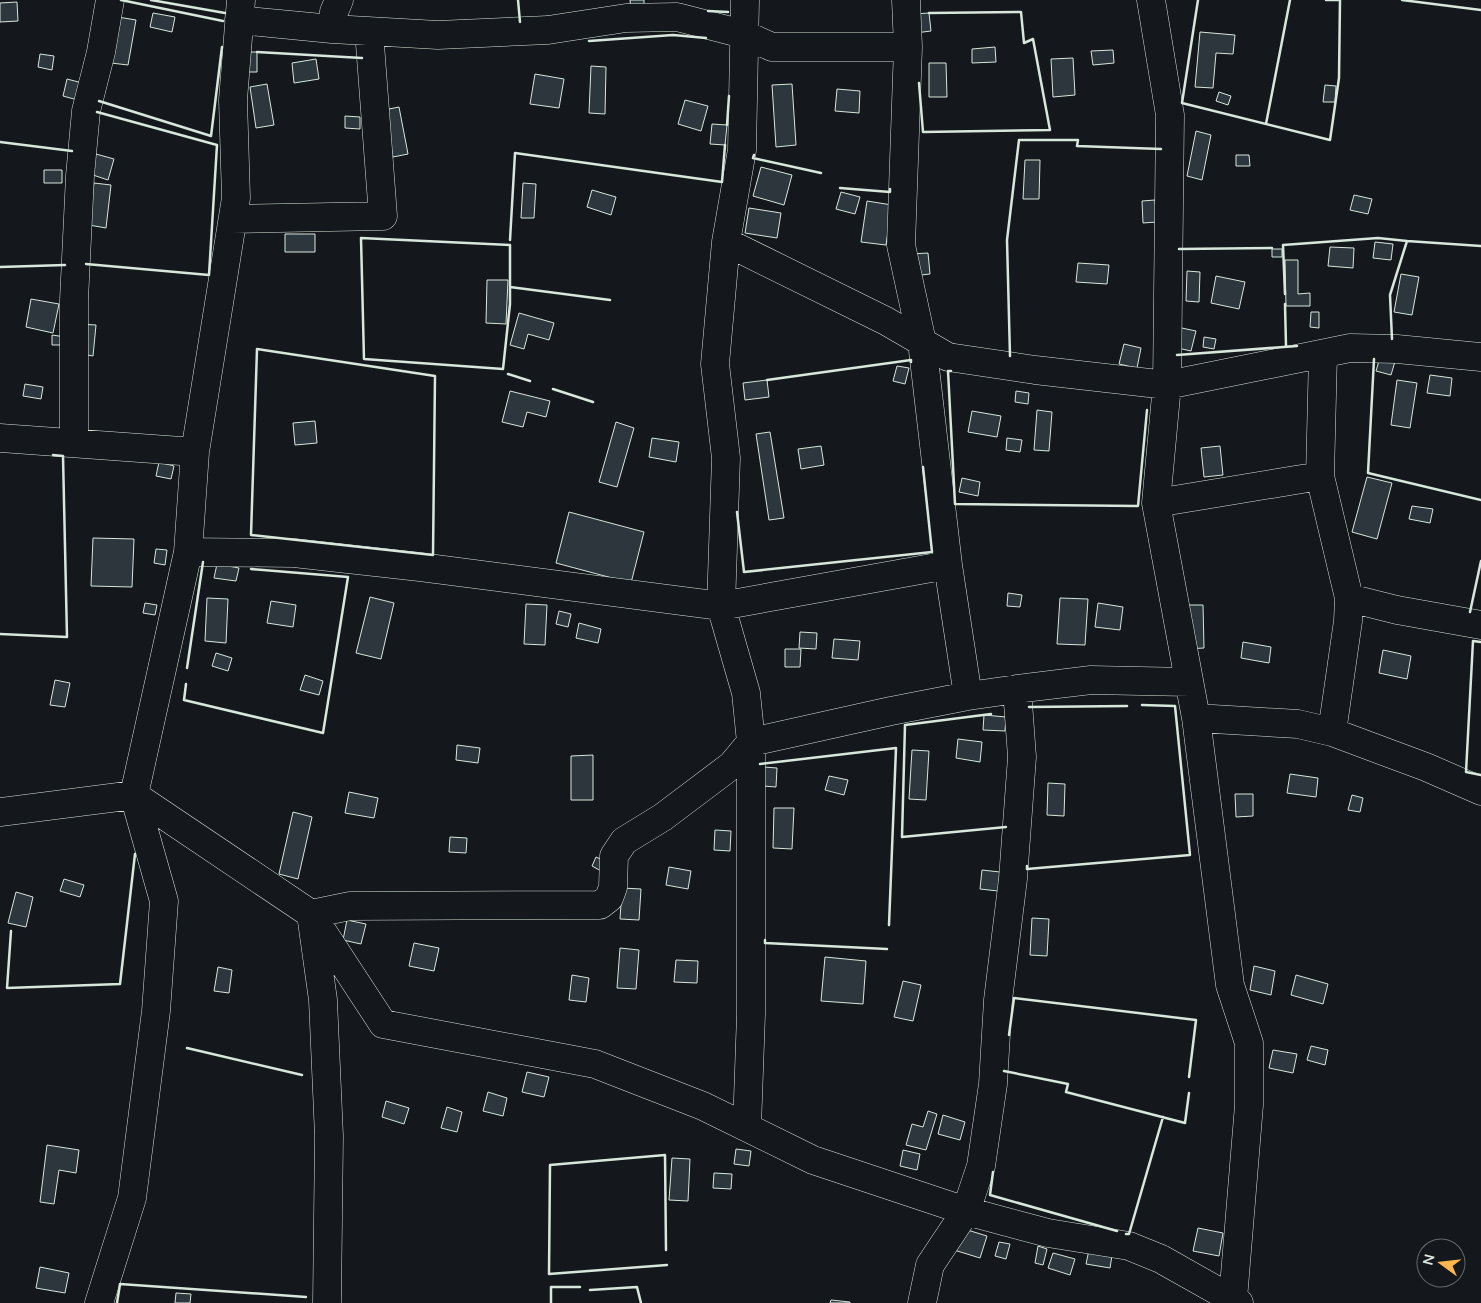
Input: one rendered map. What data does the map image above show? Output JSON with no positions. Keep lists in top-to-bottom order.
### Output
{
  "north": "left"
}
